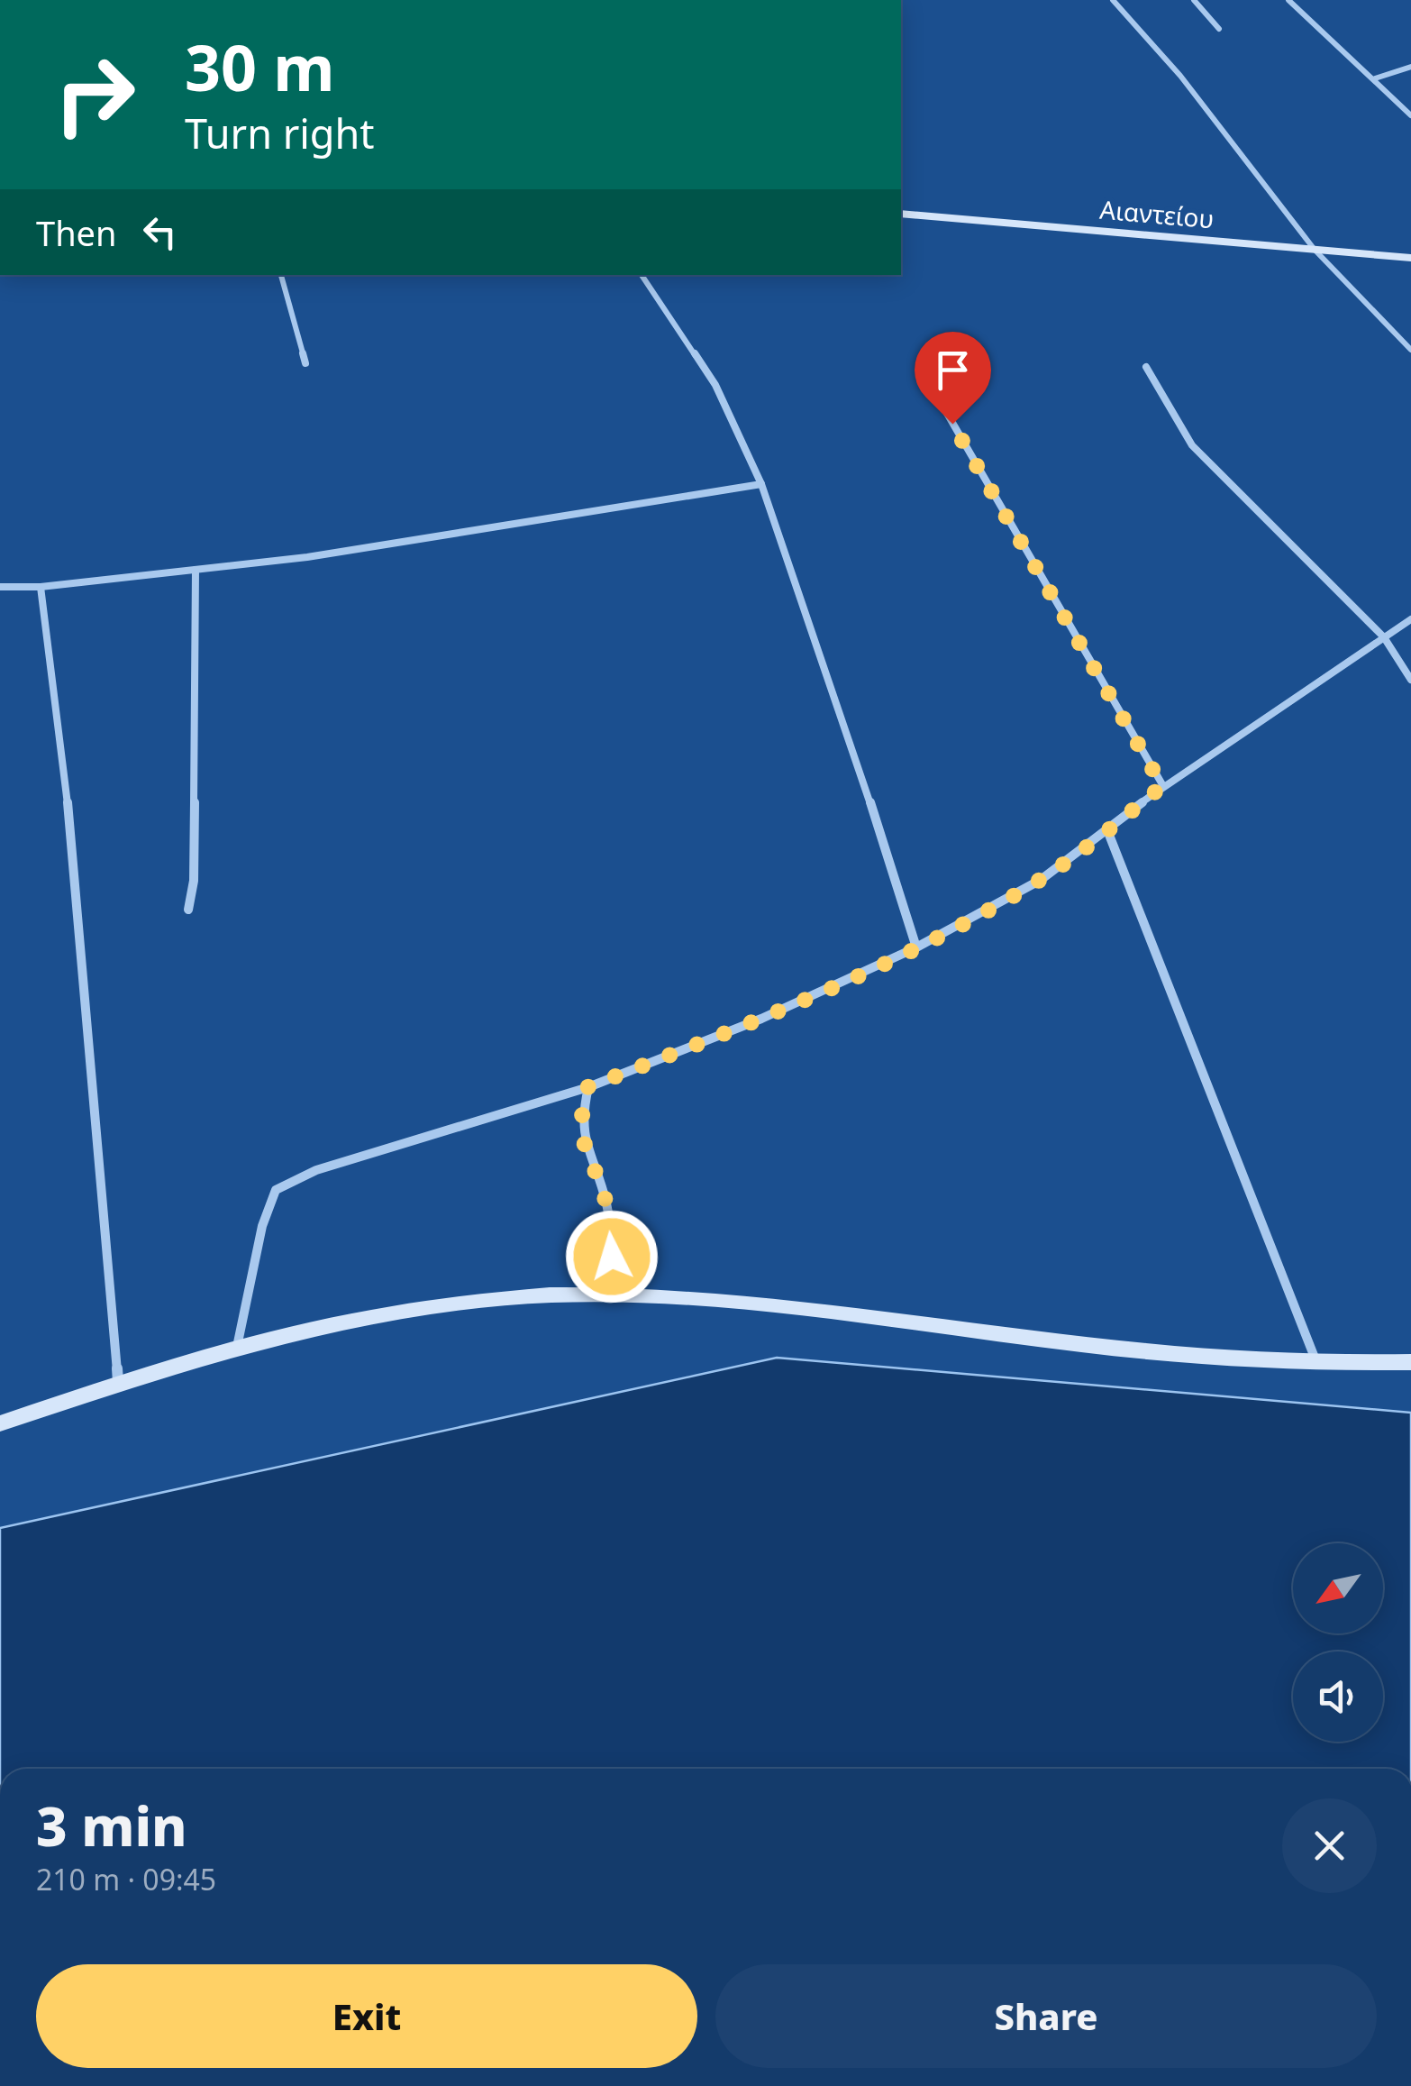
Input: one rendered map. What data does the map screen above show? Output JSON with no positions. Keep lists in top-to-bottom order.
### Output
{
  "streets": {
    "street": ["Αιαντείου"]
  },
  "north": "bottom left",
  "page": {
    "turn": ["30 m", "Turn right"],
    "then": "Then",
    "heading": ["3 min", "210 m · 09:45"],
    "buttons": ["Exit", "Share"]
  }
}
